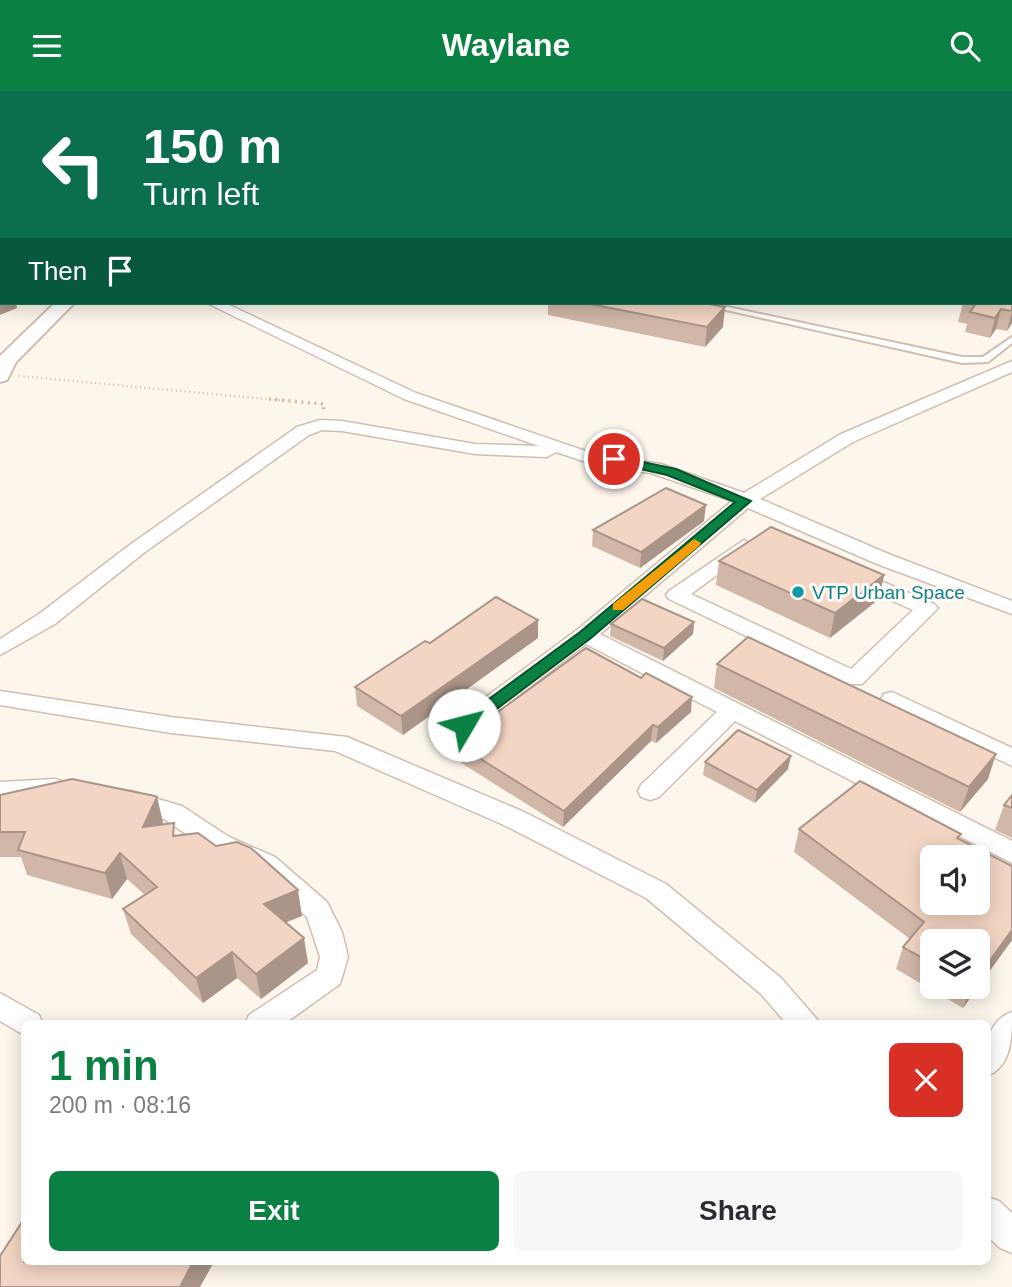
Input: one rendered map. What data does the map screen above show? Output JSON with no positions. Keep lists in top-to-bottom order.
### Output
{
  "places": ["VTP Urban Space"],
  "page": {
    "header": "Waylane",
    "turn": ["150 m", "Turn left"],
    "then": "Then",
    "heading": ["1 min", "200 m · 08:16"],
    "buttons": ["Exit", "Share"]
  }
}
